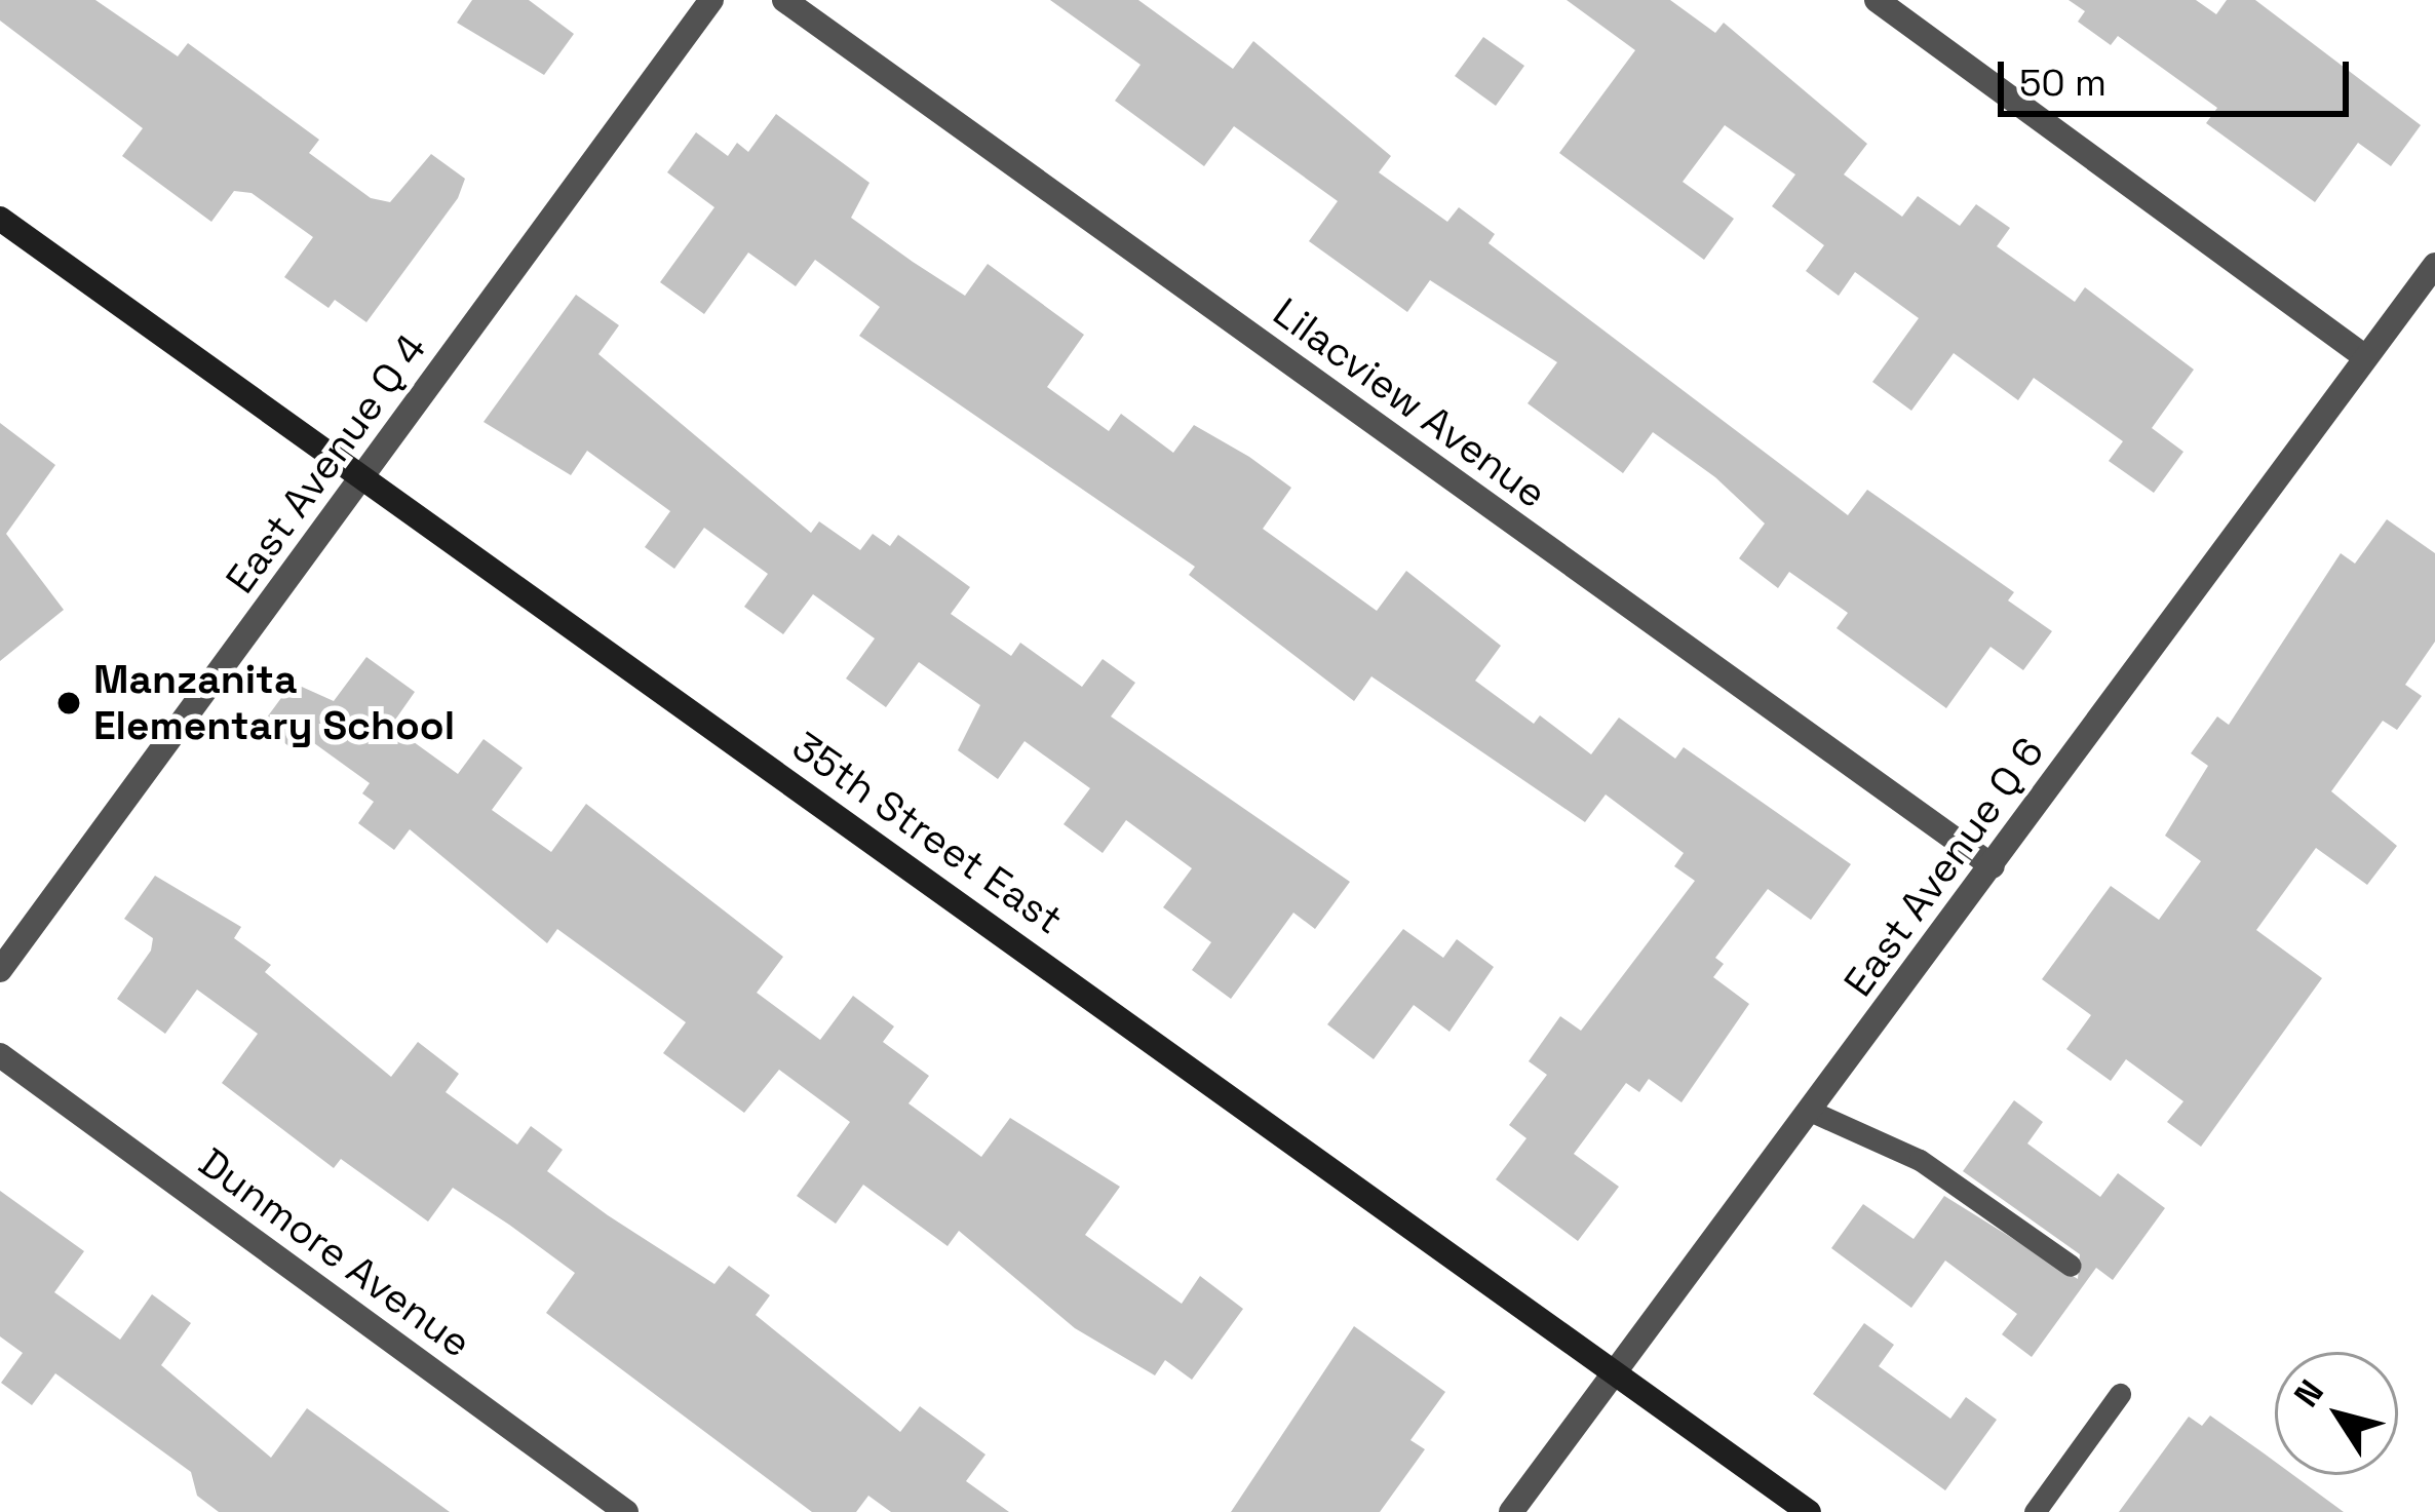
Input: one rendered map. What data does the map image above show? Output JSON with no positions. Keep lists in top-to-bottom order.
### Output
{
  "streets": {
    "street": [
      "Lilacview Avenue",
      "East Avenue Q 4",
      "35th Street East",
      "East Avenue Q 6",
      "Dunmore Avenue"
    ]
  },
  "crossings": [
    ["Lilacview Avenue", "East Avenue Q 6"],
    ["East Avenue Q 4", "35th Street East"],
    ["35th Street East", "East Avenue Q 6"]
  ],
  "places": ["Manzanita Elementary School"],
  "scale_bar": "50 m",
  "north": "top left"
}
